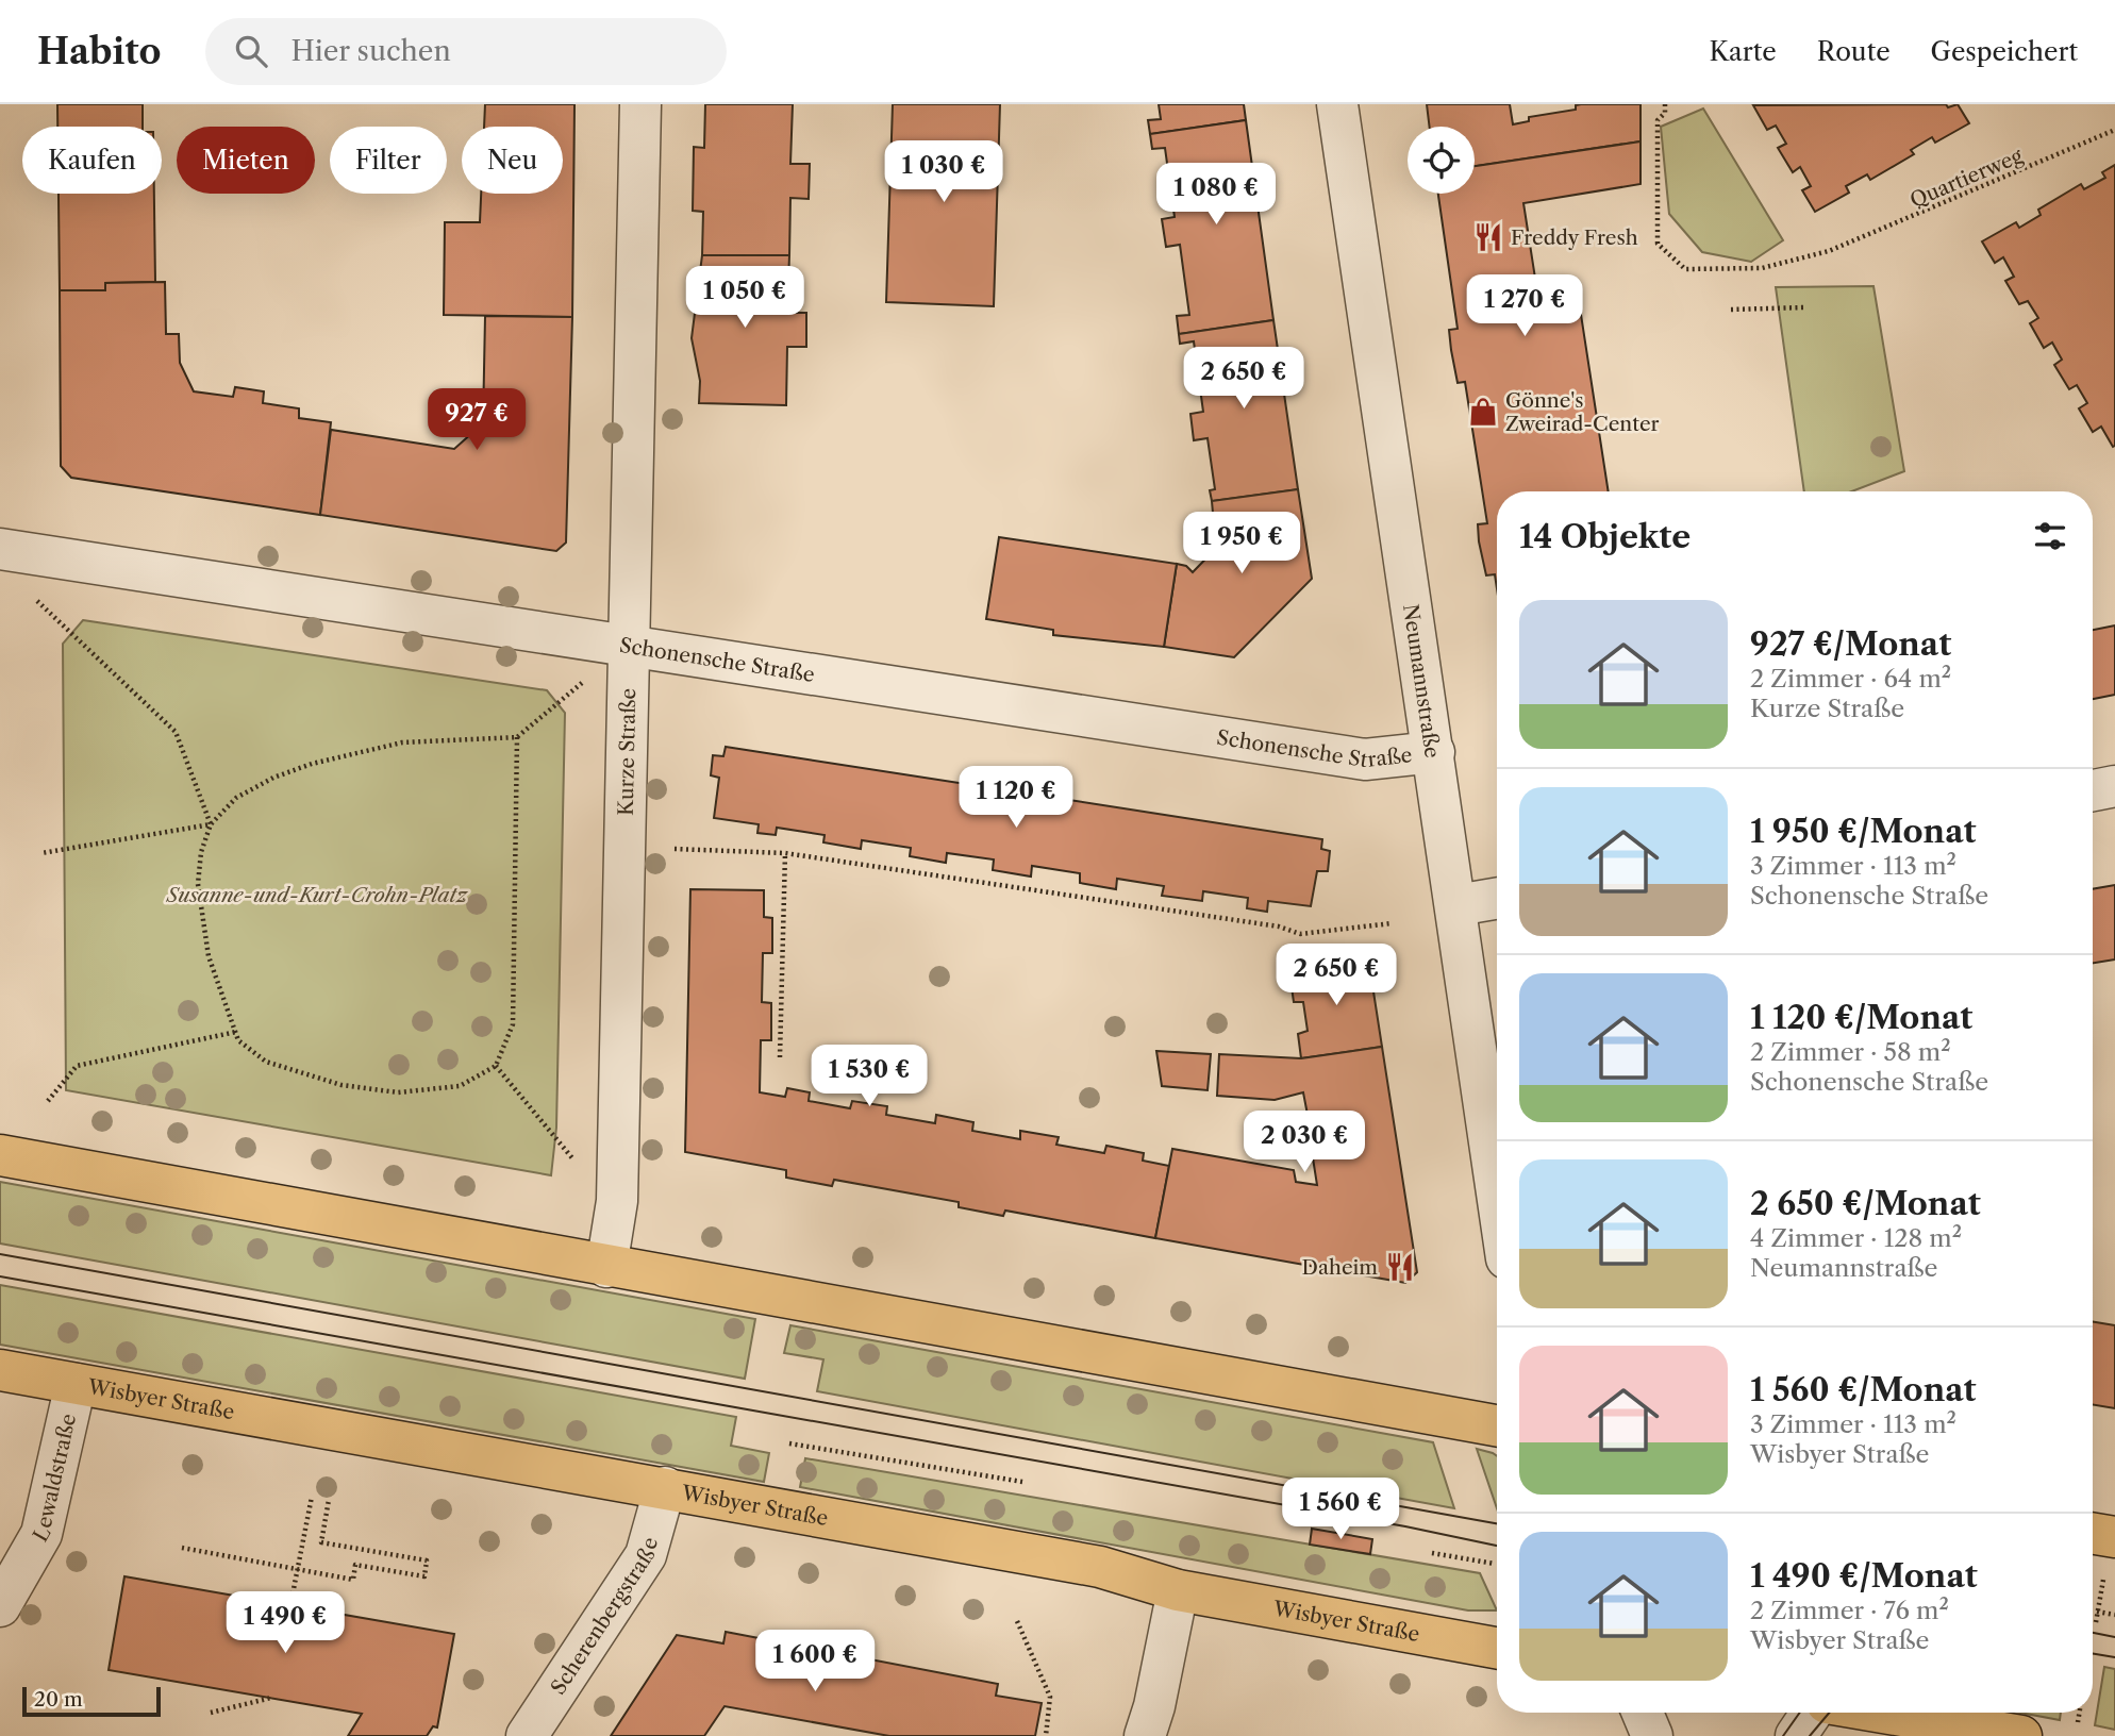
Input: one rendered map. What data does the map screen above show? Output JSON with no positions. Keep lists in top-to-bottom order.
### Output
{
  "streets": {
    "main road": ["Wisbyer Straße"],
    "street": [
      "Schonensche Straße",
      "Neumannstraße",
      "Kurze Straße",
      "Lewaldstraße",
      "Scherenbergstraße"
    ],
    "path": ["Quartierweg"]
  },
  "crossings": [
    ["Schonensche Straße", "Neumannstraße"],
    ["Schonensche Straße", "Kurze Straße"],
    ["Wisbyer Straße", "Lewaldstraße"],
    ["Wisbyer Straße", "Scherenbergstraße"]
  ],
  "parks": ["Susanne-und-Kurt-Crohn-Platz"],
  "places": {
    "restaurant": ["Freddy Fresh", "Daheim"],
    "shop": ["Gönne's Zweirad-Center"]
  },
  "scale_bar": "20 m",
  "page": {
    "header": "Habito",
    "search": "Hier suchen",
    "nav": ["Karte", "Route", "Gespeichert"],
    "chip": [
      "Kaufen",
      "Mieten",
      "Filter",
      "Neu"
    ],
    "price": [
      "1 030 €",
      "1 080 €",
      "1 050 €",
      "1 270 €",
      "2 650 €",
      "927 €",
      "1 950 €",
      "1 120 €",
      "2 650 €",
      "1 530 €",
      "2 030 €",
      "1 560 €",
      "1 490 €",
      "1 600 €"
    ],
    "heading": "14 Objekte",
    "list": [
      {
        "name": "927 €/Monat",
        "note": "2 Zimmer · 64 m² · Kurze Straße"
      },
      {
        "name": "1 950 €/Monat",
        "note": "3 Zimmer · 113 m² · Schonensche Straße"
      },
      {
        "name": "1 120 €/Monat",
        "note": "2 Zimmer · 58 m² · Schonensche Straße"
      },
      {
        "name": "2 650 €/Monat",
        "note": "4 Zimmer · 128 m² · Neumannstraße"
      },
      {
        "name": "1 560 €/Monat",
        "note": "3 Zimmer · 113 m² · Wisbyer Straße"
      },
      {
        "name": "1 490 €/Monat",
        "note": "2 Zimmer · 76 m² · Wisbyer Straße"
      }
    ],
    "scale": "20 m"
  }
}
